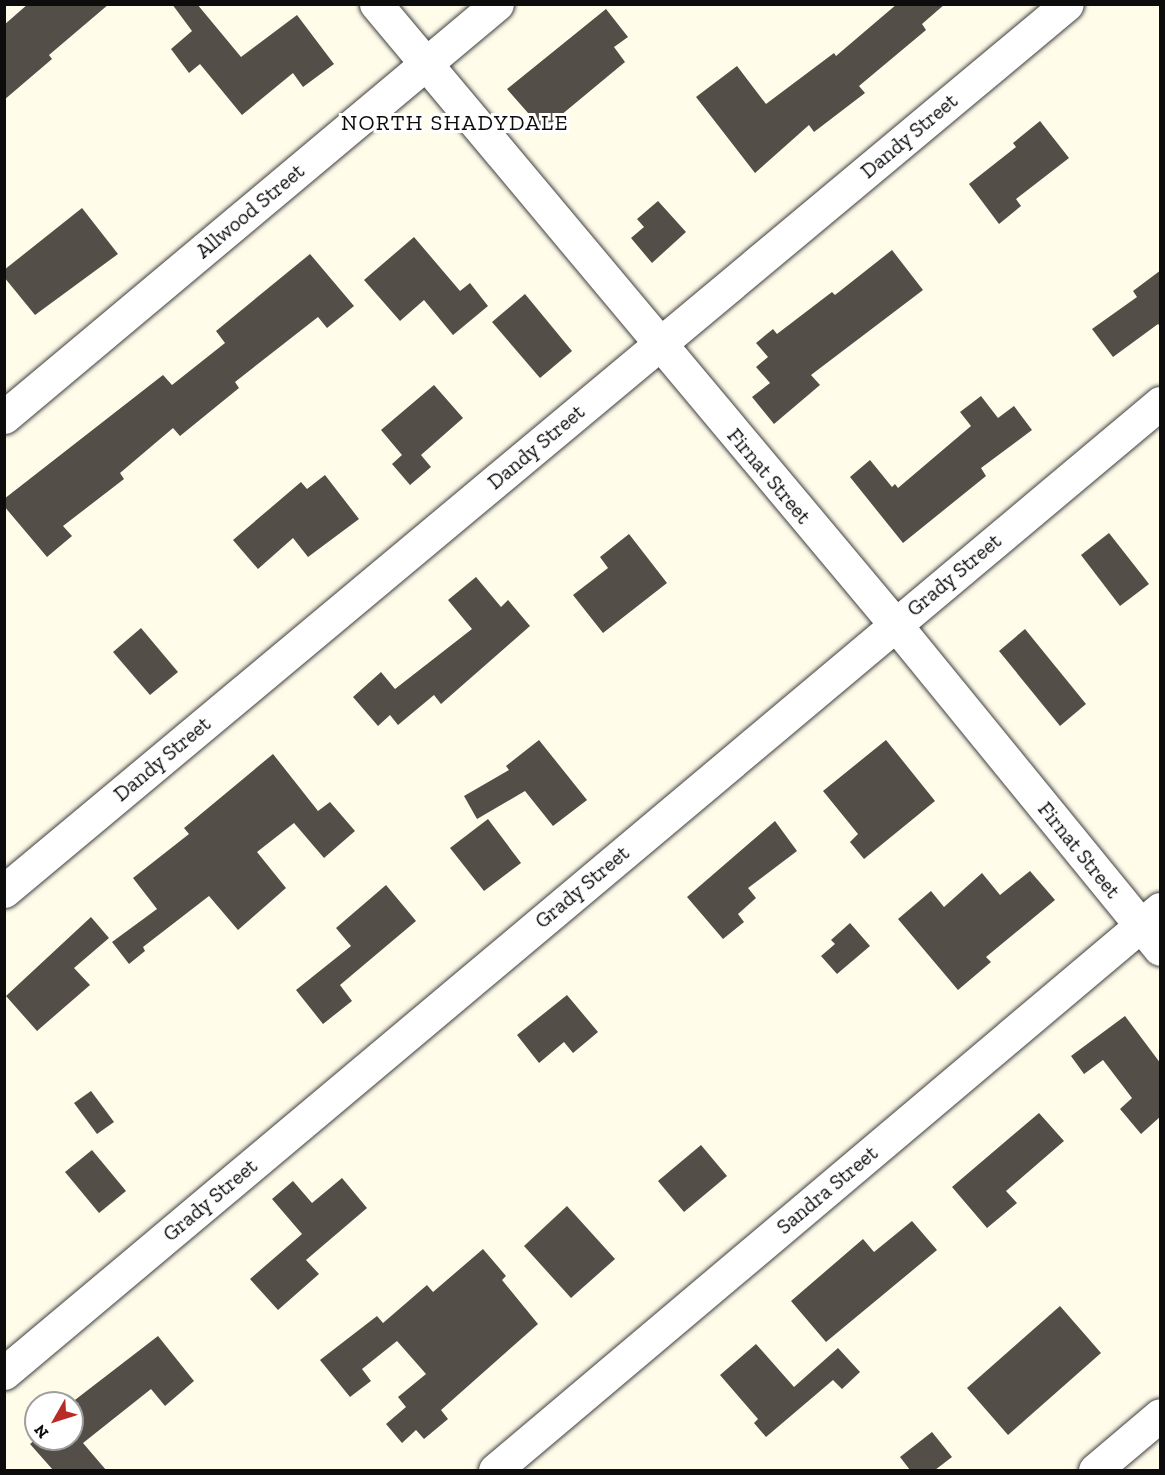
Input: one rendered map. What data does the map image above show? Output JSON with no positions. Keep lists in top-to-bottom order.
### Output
{
  "streets": {
    "street": [
      "Dandy Street",
      "Allwood Street",
      "Firnat Street",
      "Grady Street",
      "Sandra Street"
    ]
  },
  "crossings": [
    ["Dandy Street", "Firnat Street"],
    ["Allwood Street", "Firnat Street"],
    ["Firnat Street", "Grady Street"],
    ["Firnat Street", "Sandra Street"]
  ],
  "districts": ["NORTH SHADYDALE"],
  "north": "bottom left"
}
